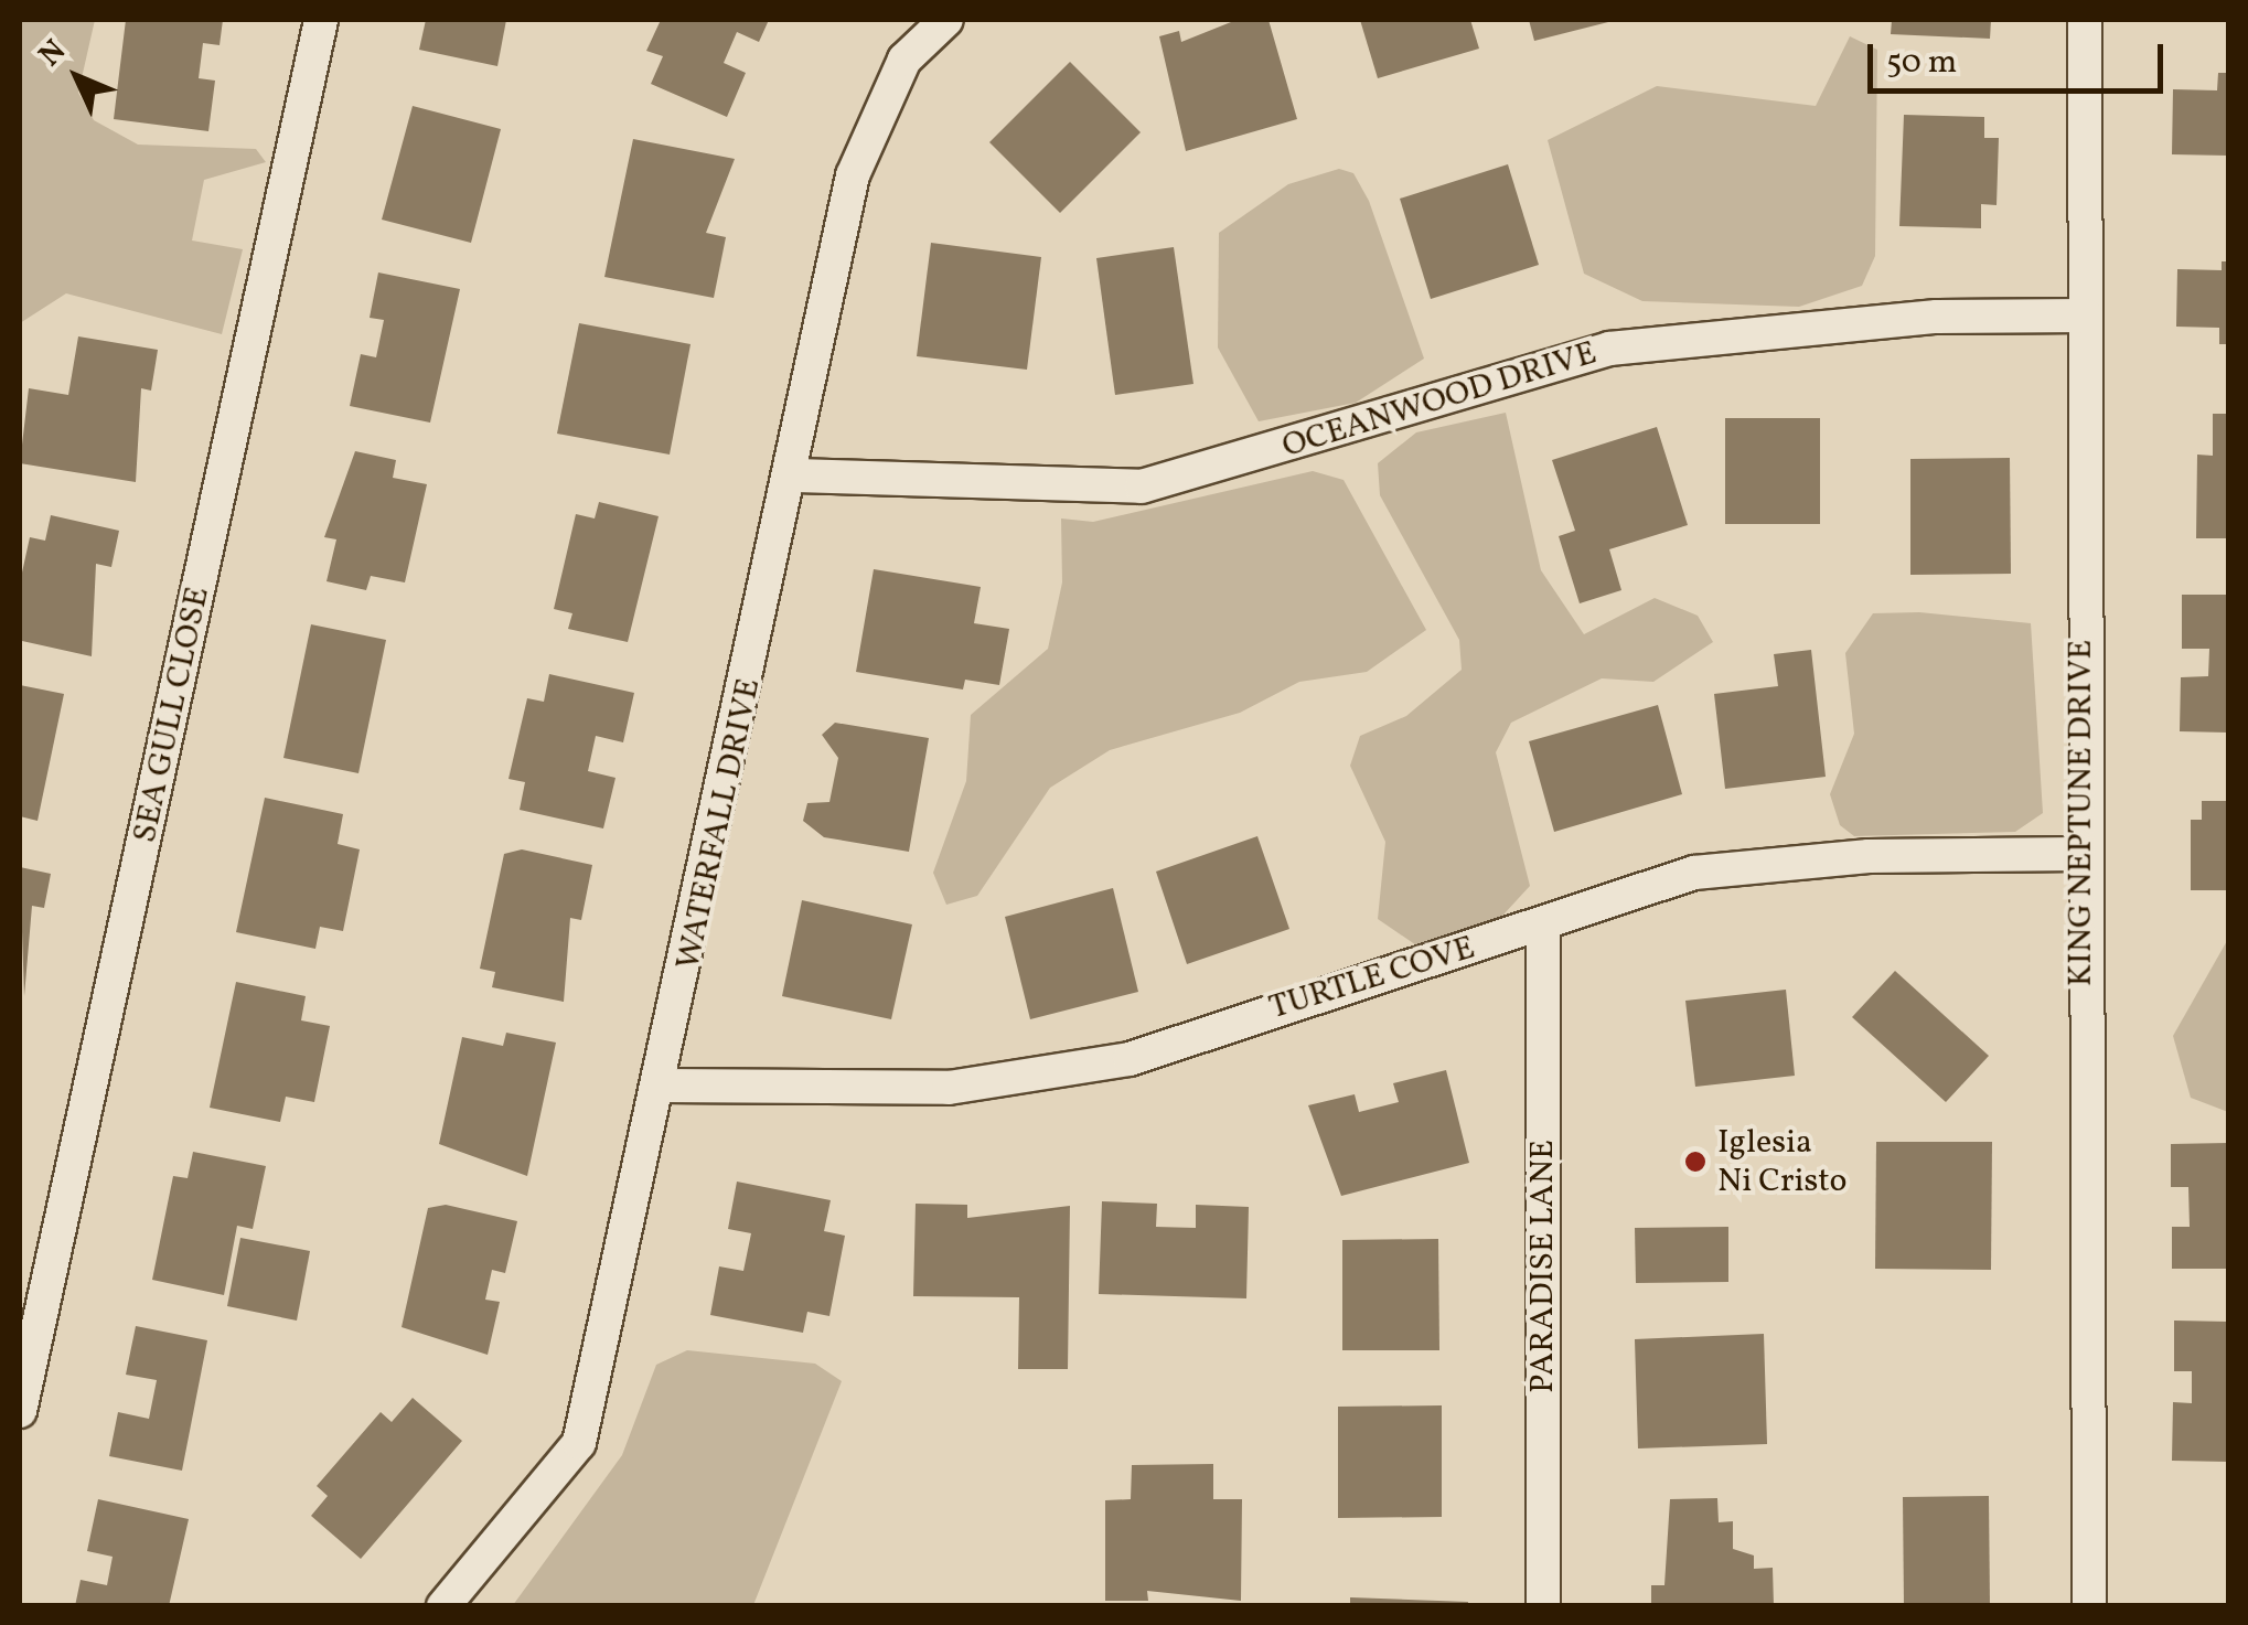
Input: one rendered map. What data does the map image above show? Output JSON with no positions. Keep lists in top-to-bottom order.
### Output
{
  "streets": {
    "street": [
      "OCEANWOOD DRIVE",
      "SEA GULL CLOSE",
      "KING NEPTUNE DRIVE",
      "WATERFALL DRIVE",
      "TURTLE COVE",
      "PARADISE LANE"
    ]
  },
  "crossings": [
    ["OCEANWOOD DRIVE", "KING NEPTUNE DRIVE"],
    ["OCEANWOOD DRIVE", "WATERFALL DRIVE"],
    ["KING NEPTUNE DRIVE", "TURTLE COVE"],
    ["WATERFALL DRIVE", "TURTLE COVE"],
    ["TURTLE COVE", "PARADISE LANE"]
  ],
  "places": ["Iglesia Ni Cristo"],
  "scale_bar": "50 m",
  "north": "top left"
}
